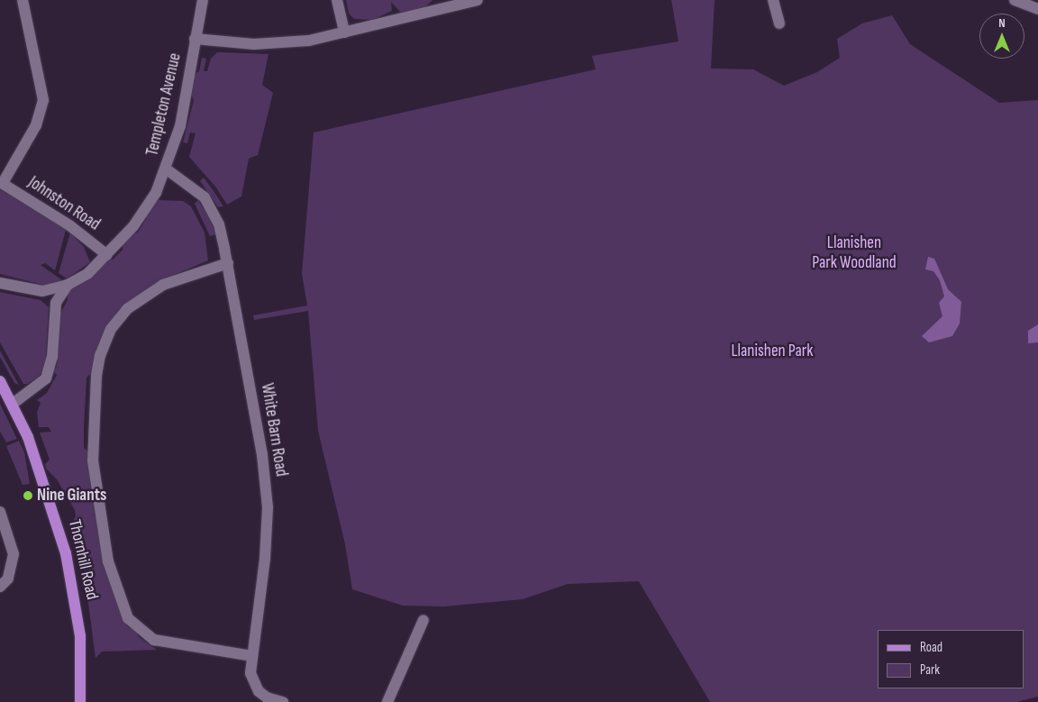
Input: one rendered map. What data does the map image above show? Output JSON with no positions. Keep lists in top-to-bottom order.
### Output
{
  "streets": {
    "main road": ["Thornhill Road"],
    "street": ["Templeton Avenue", "Johnston Road", "White Barn Road"]
  },
  "crossings": [
    ["Templeton Avenue", "Johnston Road"],
    ["Templeton Avenue", "White Barn Road"],
    ["Templeton Avenue", "Thornhill Road"]
  ],
  "parks": ["Llanishen Park Woodland", "Llanishen Park"],
  "places": ["Nine Giants"],
  "legend": ["Road", "Park"],
  "north": "top"
}
